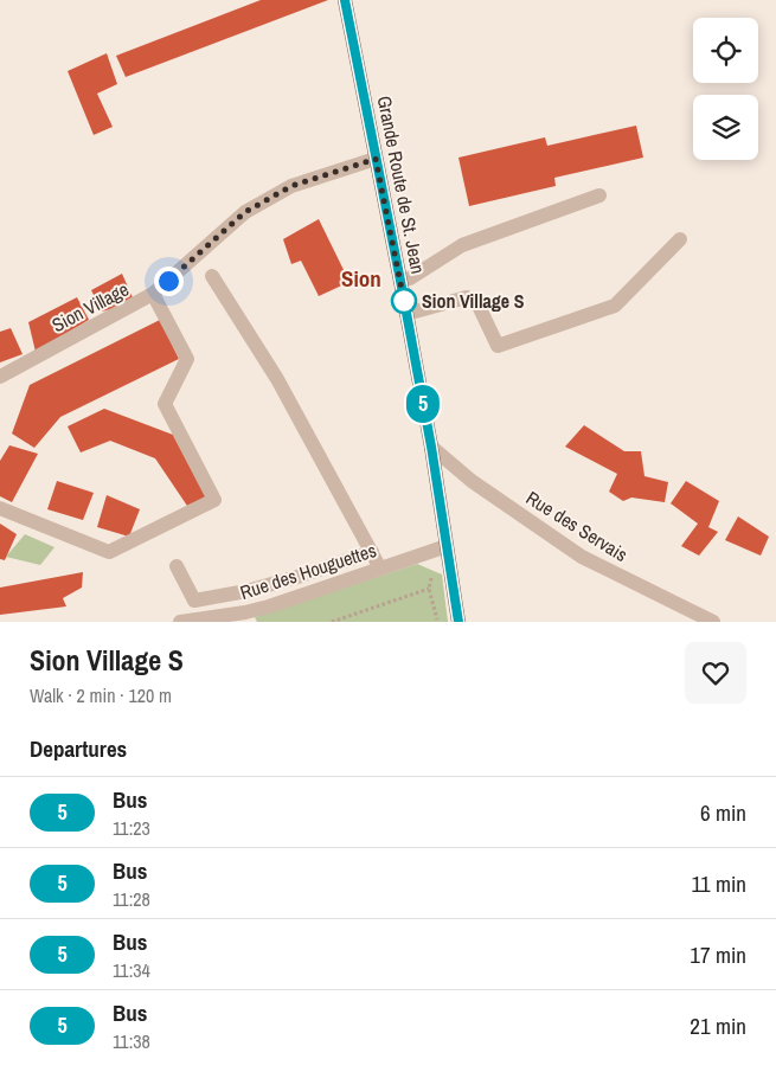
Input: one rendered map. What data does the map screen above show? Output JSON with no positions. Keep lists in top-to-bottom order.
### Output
{
  "streets": {
    "main road": ["Grande Route de St. Jean"],
    "street": ["Sion Village", "Rue des Servais", "Rue des Houguettes"]
  },
  "crossings": [
    ["Grande Route de St. Jean", "Sion Village"],
    ["Grande Route de St. Jean", "Rue des Servais"],
    ["Grande Route de St. Jean", "Rue des Houguettes"]
  ],
  "districts": ["Sion"],
  "places": ["Sion Village S"],
  "lines": ["bus line 5"],
  "page": {
    "on_map": "5",
    "heading": [
      ["Sion Village S", "Walk · 2 min · 120 m"],
      "Departures"
    ],
    "list": [
      {
        "mark": "5",
        "name": "Bus",
        "note": "11:23",
        "value": "6 min"
      },
      {
        "mark": "5",
        "name": "Bus",
        "note": "11:28",
        "value": "11 min"
      },
      {
        "mark": "5",
        "name": "Bus",
        "note": "11:34",
        "value": "17 min"
      },
      {
        "mark": "5",
        "name": "Bus",
        "note": "11:38",
        "value": "21 min"
      }
    ]
  }
}
